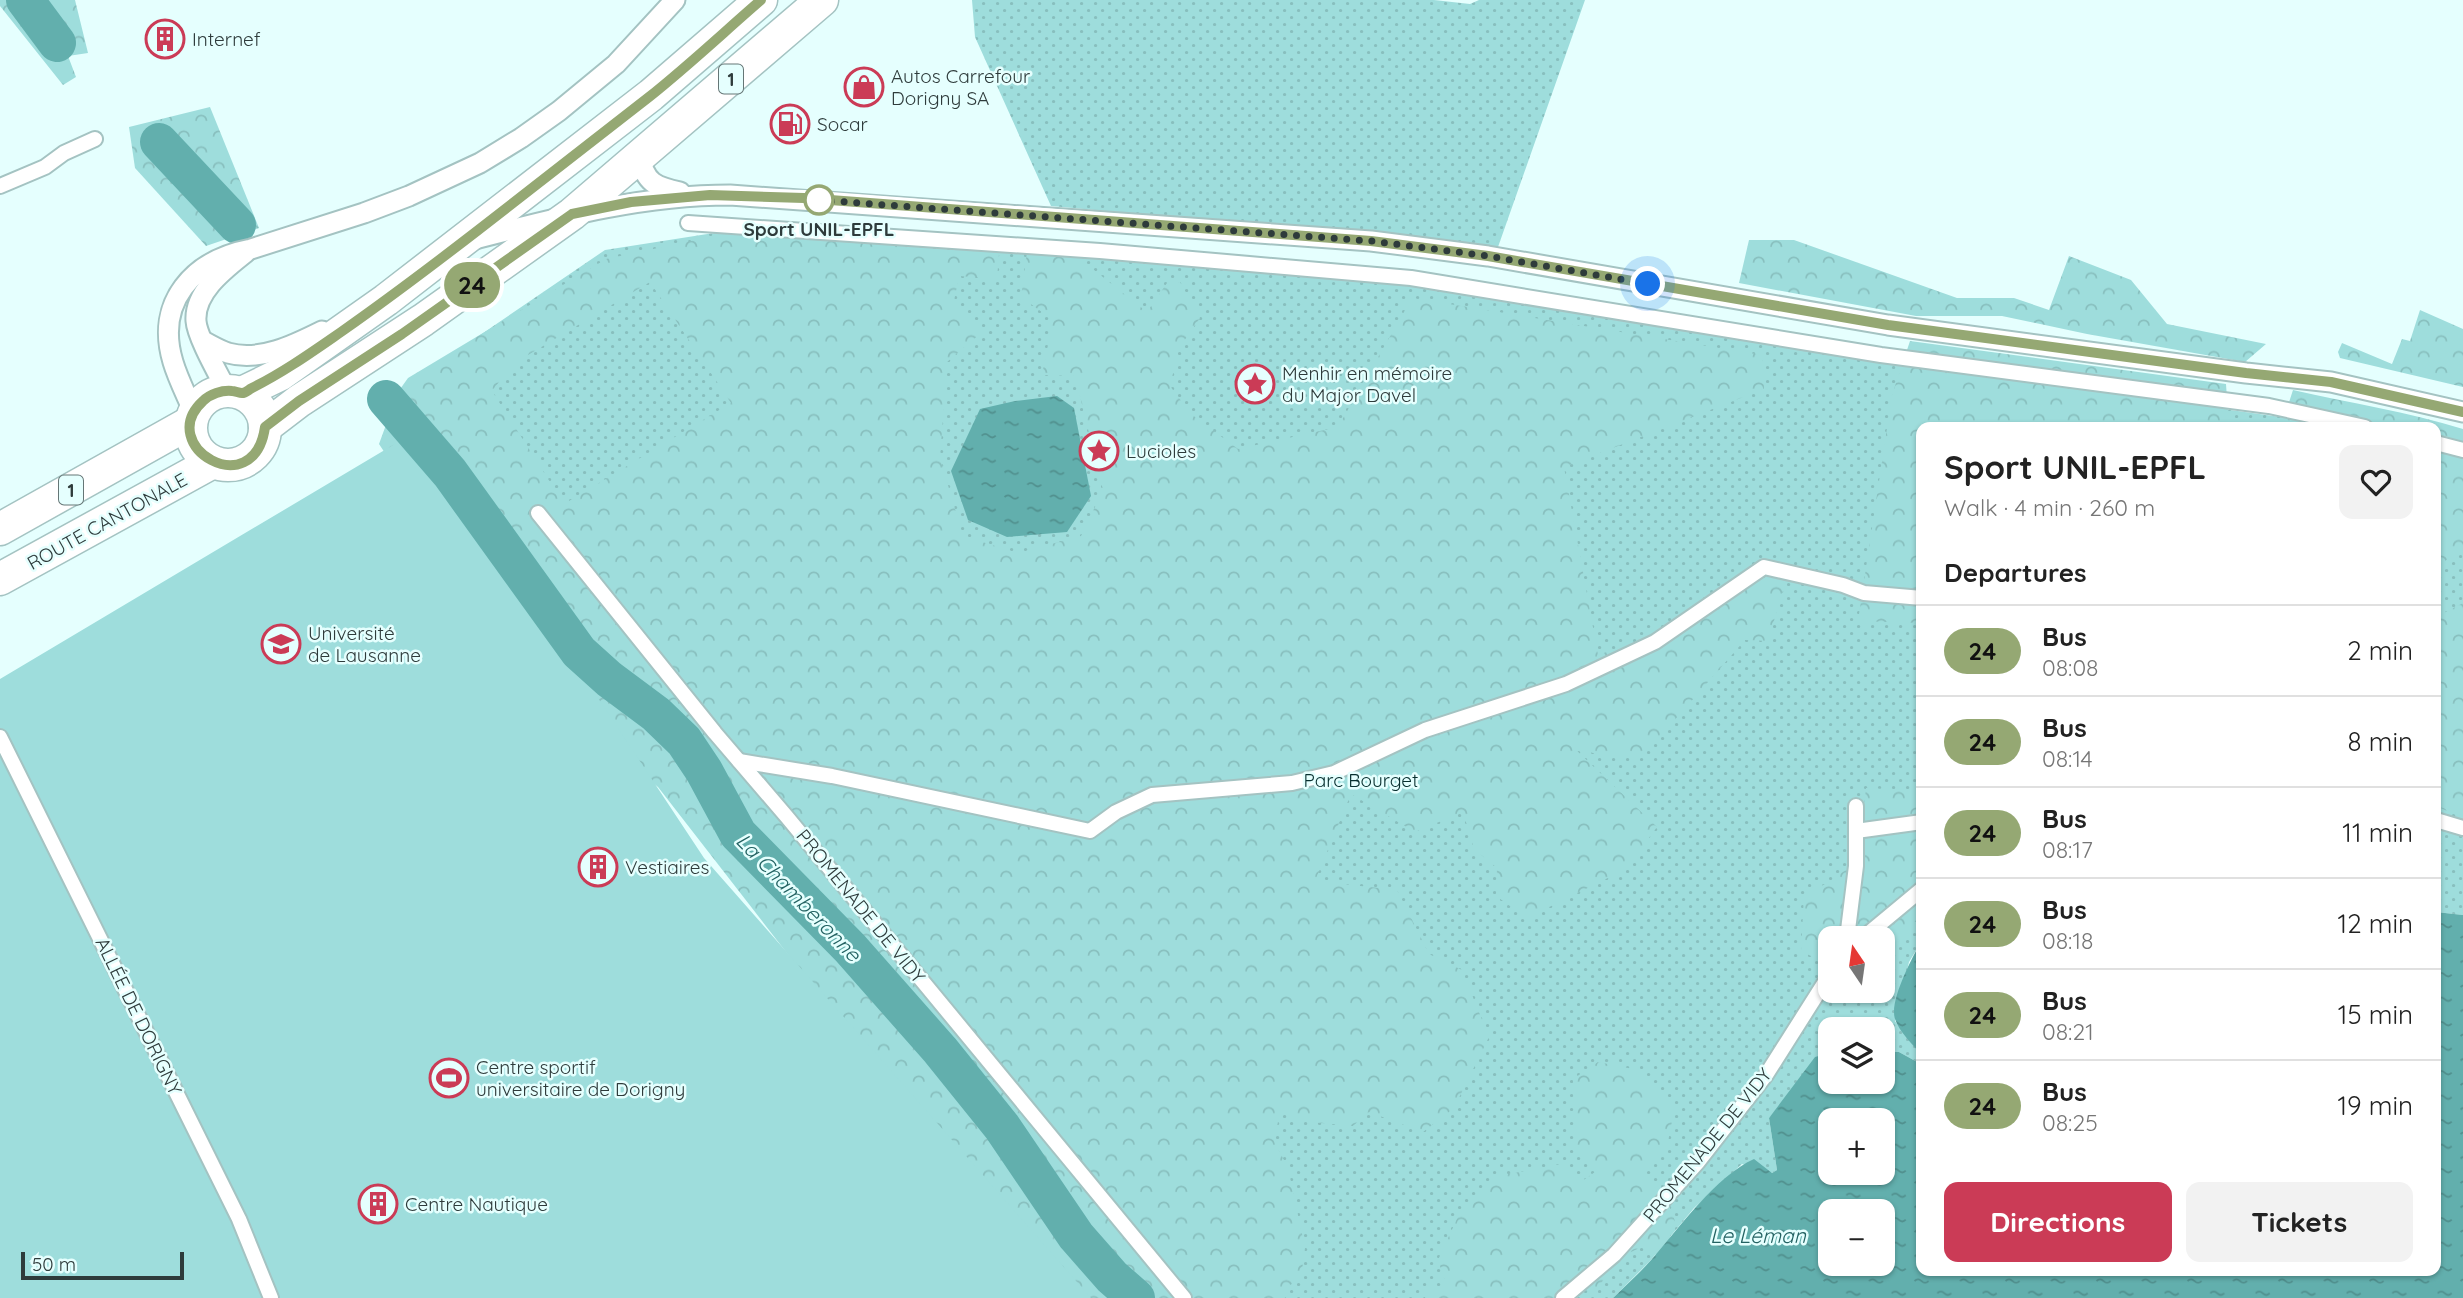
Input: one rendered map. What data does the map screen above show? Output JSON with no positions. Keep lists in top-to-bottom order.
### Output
{
  "streets": {
    "main road": ["1", "ROUTE CANTONALE"],
    "street": ["PROMENADE DE VIDY", "ALLÉE DE DORIGNY"]
  },
  "crossings": [
    ["1", "ROUTE CANTONALE"]
  ],
  "water": ["La Chamberonne", "Le Léman"],
  "parks": ["Parc Bourget"],
  "places": {
    "building": ["Internef", "Vestiaires", "Centre Nautique"],
    "shop": ["Autos Carrefour Dorigny SA"],
    "fuel station": ["Socar"],
    "other": ["Sport UNIL-EPFL"],
    "place": ["Menhir en mémoire du Major Davel", "Lucioles"],
    "school or university": ["Université de Lausanne"],
    "sports": ["Centre sportif universitaire de Dorigny"]
  },
  "lines": ["bus line 24"],
  "scale_bar": "50 m",
  "north": "top",
  "page": {
    "on_map": "24",
    "heading": [
      ["Sport UNIL-EPFL", "Walk · 4 min · 260 m"],
      "Departures"
    ],
    "list": [
      {
        "mark": "24",
        "name": "Bus",
        "note": "08:08",
        "value": "2 min"
      },
      {
        "mark": "24",
        "name": "Bus",
        "note": "08:14",
        "value": "8 min"
      },
      {
        "mark": "24",
        "name": "Bus",
        "note": "08:17",
        "value": "11 min"
      },
      {
        "mark": "24",
        "name": "Bus",
        "note": "08:18",
        "value": "12 min"
      },
      {
        "mark": "24",
        "name": "Bus",
        "note": "08:21",
        "value": "15 min"
      },
      {
        "mark": "24",
        "name": "Bus",
        "note": "08:25",
        "value": "19 min"
      }
    ],
    "map_buttons": ["+", "−"],
    "buttons": ["Directions", "Tickets"],
    "scale": "50 m"
  }
}
